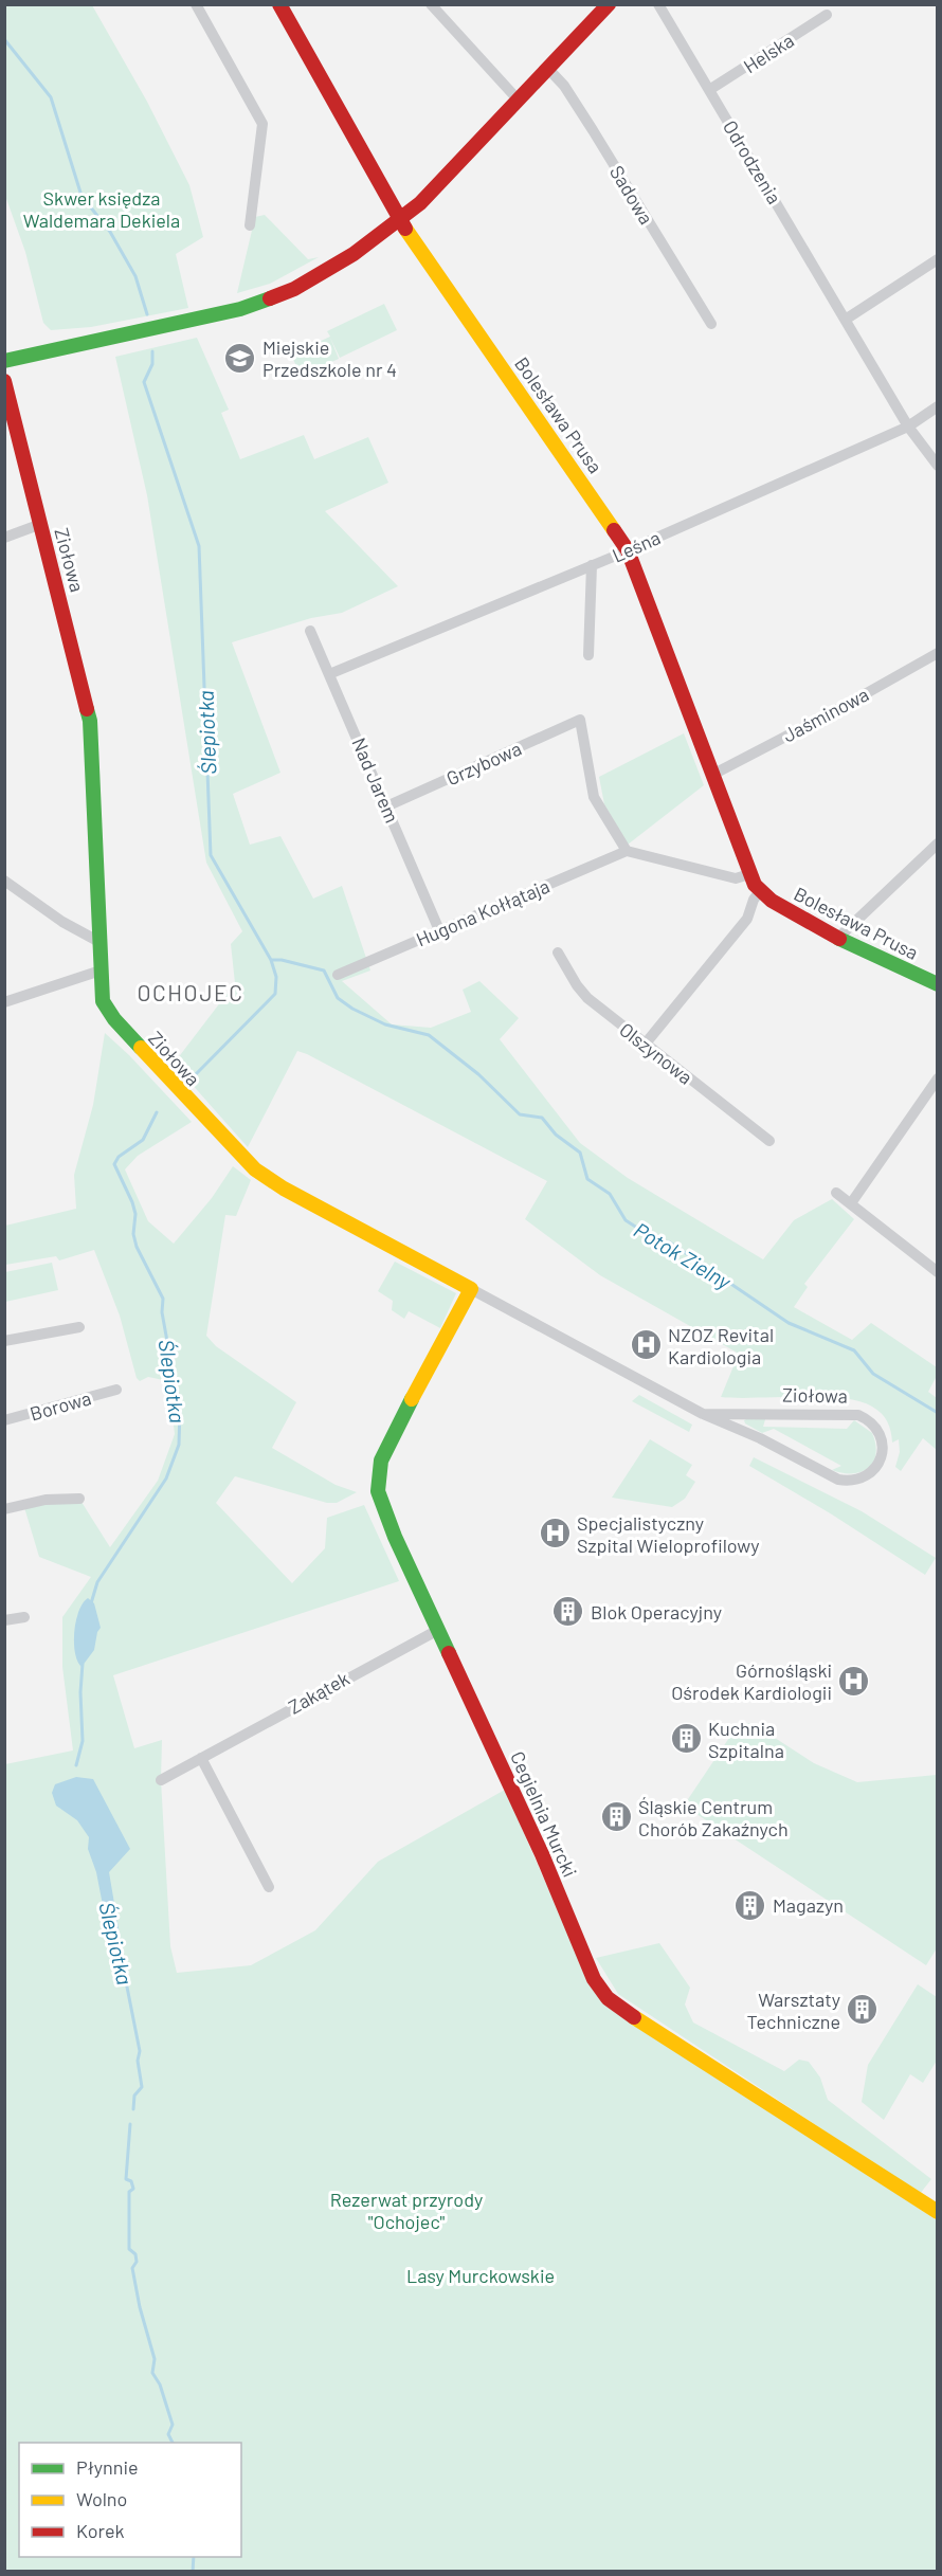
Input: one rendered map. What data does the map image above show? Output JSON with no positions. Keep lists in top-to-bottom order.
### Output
{
  "streets": {
    "street": [
      "Helska",
      "Odrodzenia",
      "Sadowa",
      "Bolesława Prusa",
      "Leśna",
      "Ziołowa",
      "Jaśminowa",
      "Grzybowa",
      "Nad Jarem",
      "Hugona Kołłątaja",
      "Olszynowa",
      "Borowa",
      "Zakątek",
      "Cegielnia Murcki"
    ]
  },
  "crossings": [
    ["Helska", "Odrodzenia"],
    ["Odrodzenia", "Leśna"],
    ["Bolesława Prusa", "Leśna"],
    ["Bolesława Prusa", "Jaśminowa"],
    ["Leśna", "Nad Jarem"],
    ["Ziołowa", "Cegielnia Murcki"],
    ["Grzybowa", "Nad Jarem"],
    ["Grzybowa", "Hugona Kołłątaja"],
    ["Nad Jarem", "Hugona Kołłątaja"],
    ["Zakątek", "Cegielnia Murcki"]
  ],
  "districts": ["OCHOJEC"],
  "water": ["Ślepiotka", "Potok Zielny"],
  "parks": ["Skwer księdza Waldemara Dekiela", "Rezerwat przyrody \"Ochojec\"", "Lasy Murckowskie"],
  "places": {
    "school or university": ["Miejskie Przedszkole nr 4"],
    "hospital": ["NZOZ Revital Kardiologia", "Specjalistyczny Szpital Wieloprofilowy", "Górnośląski Ośrodek Kardiologii"],
    "building": [
      "Blok Operacyjny",
      "Kuchnia Szpitalna",
      "Śląskie Centrum Chorób Zakaźnych",
      "Magazyn",
      "Warsztaty Techniczne"
    ]
  },
  "legend": ["Płynnie", "Wolno", "Korek"]
}
